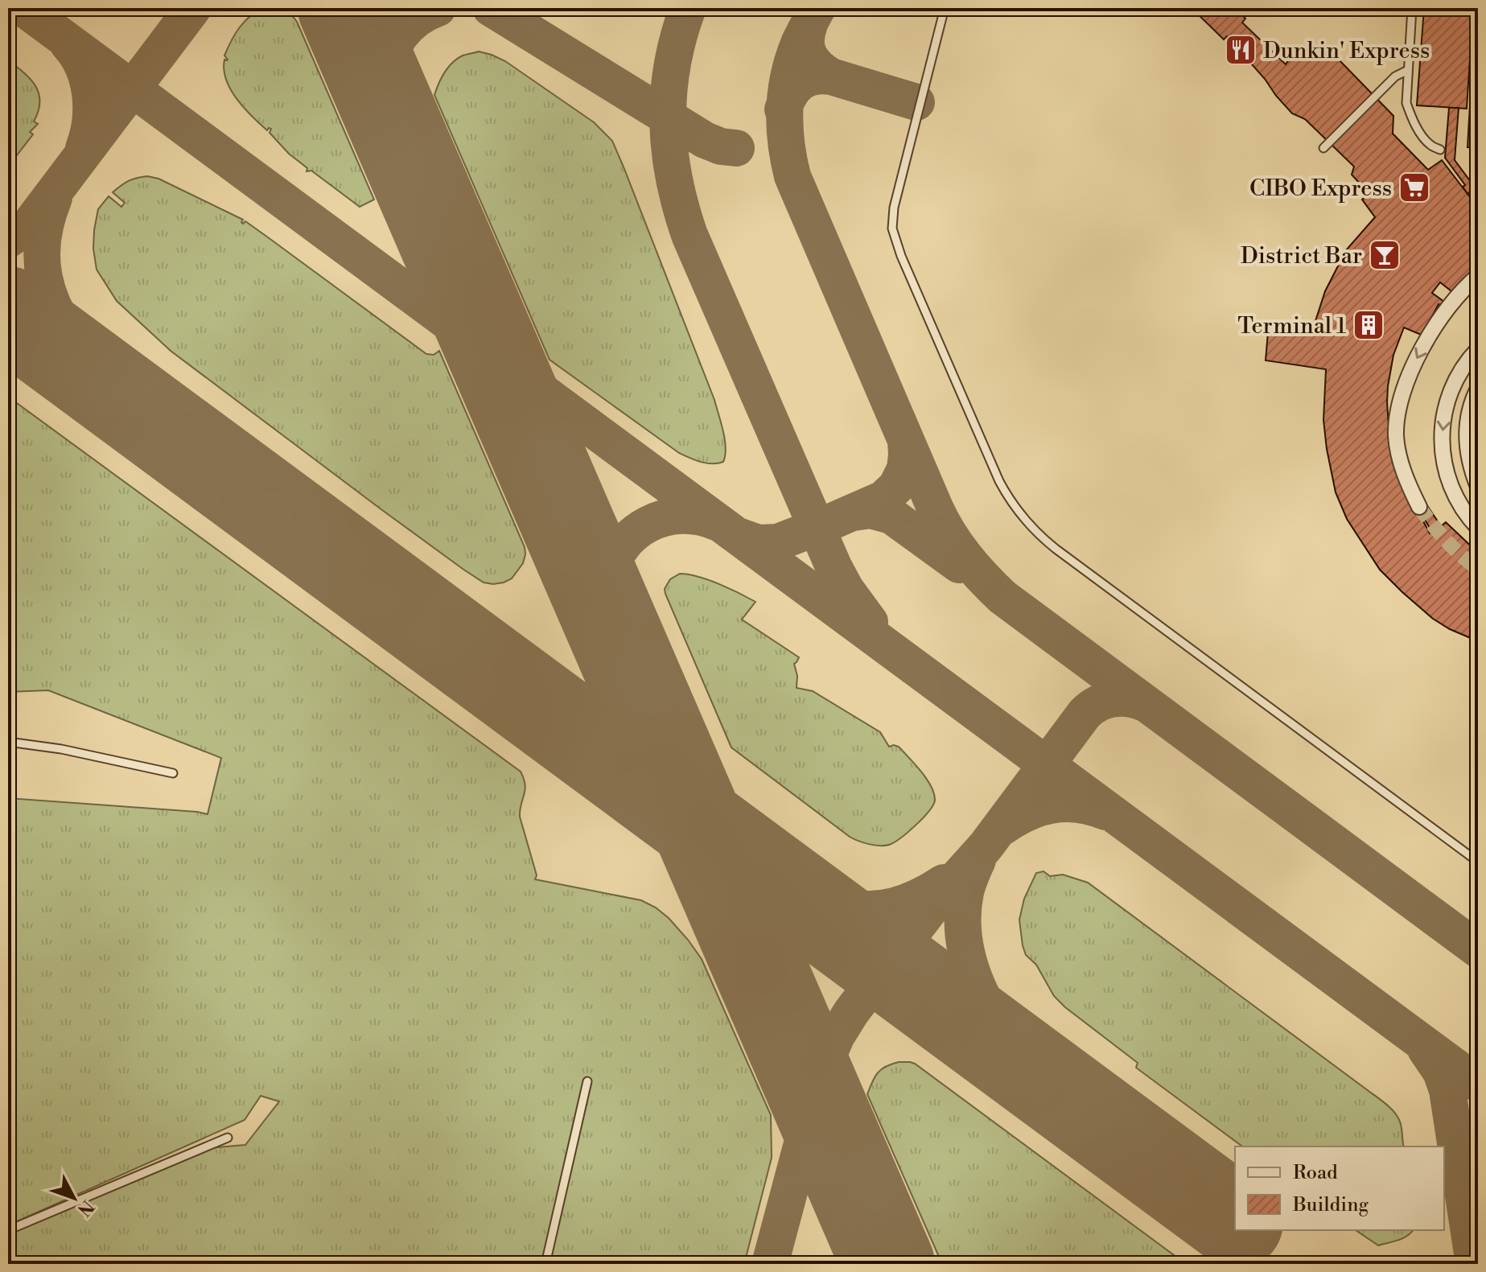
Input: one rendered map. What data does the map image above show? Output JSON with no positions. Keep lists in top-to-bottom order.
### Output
{
  "places": {
    "restaurant": ["Dunkin' Express"],
    "supermarket": ["CIBO Express"],
    "bar": ["District Bar"],
    "building": ["Terminal 1"]
  },
  "legend": ["Road", "Building"],
  "north": "bottom right"
}
